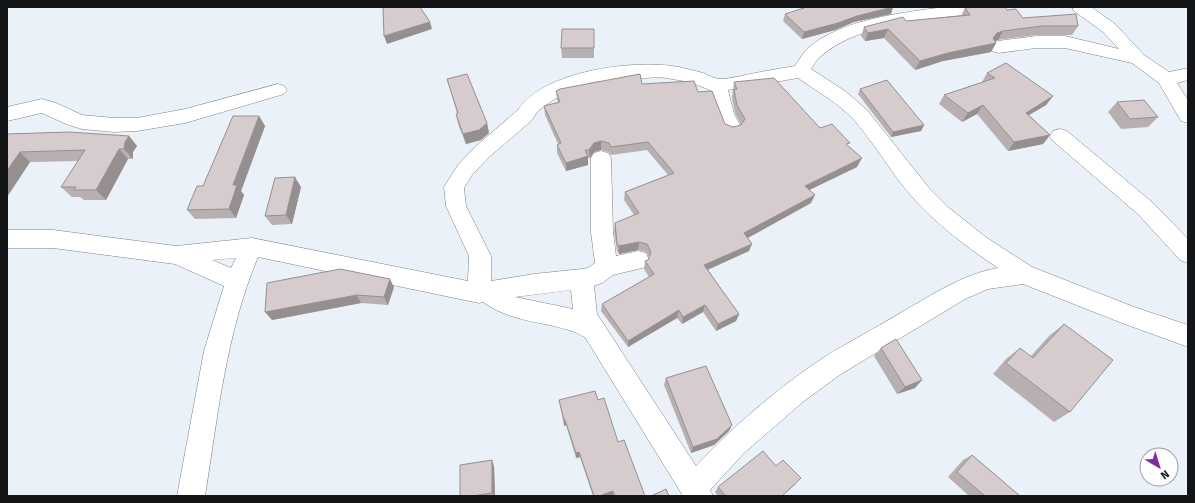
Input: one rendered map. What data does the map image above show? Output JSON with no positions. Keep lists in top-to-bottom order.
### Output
{
  "north": "bottom right"
}
